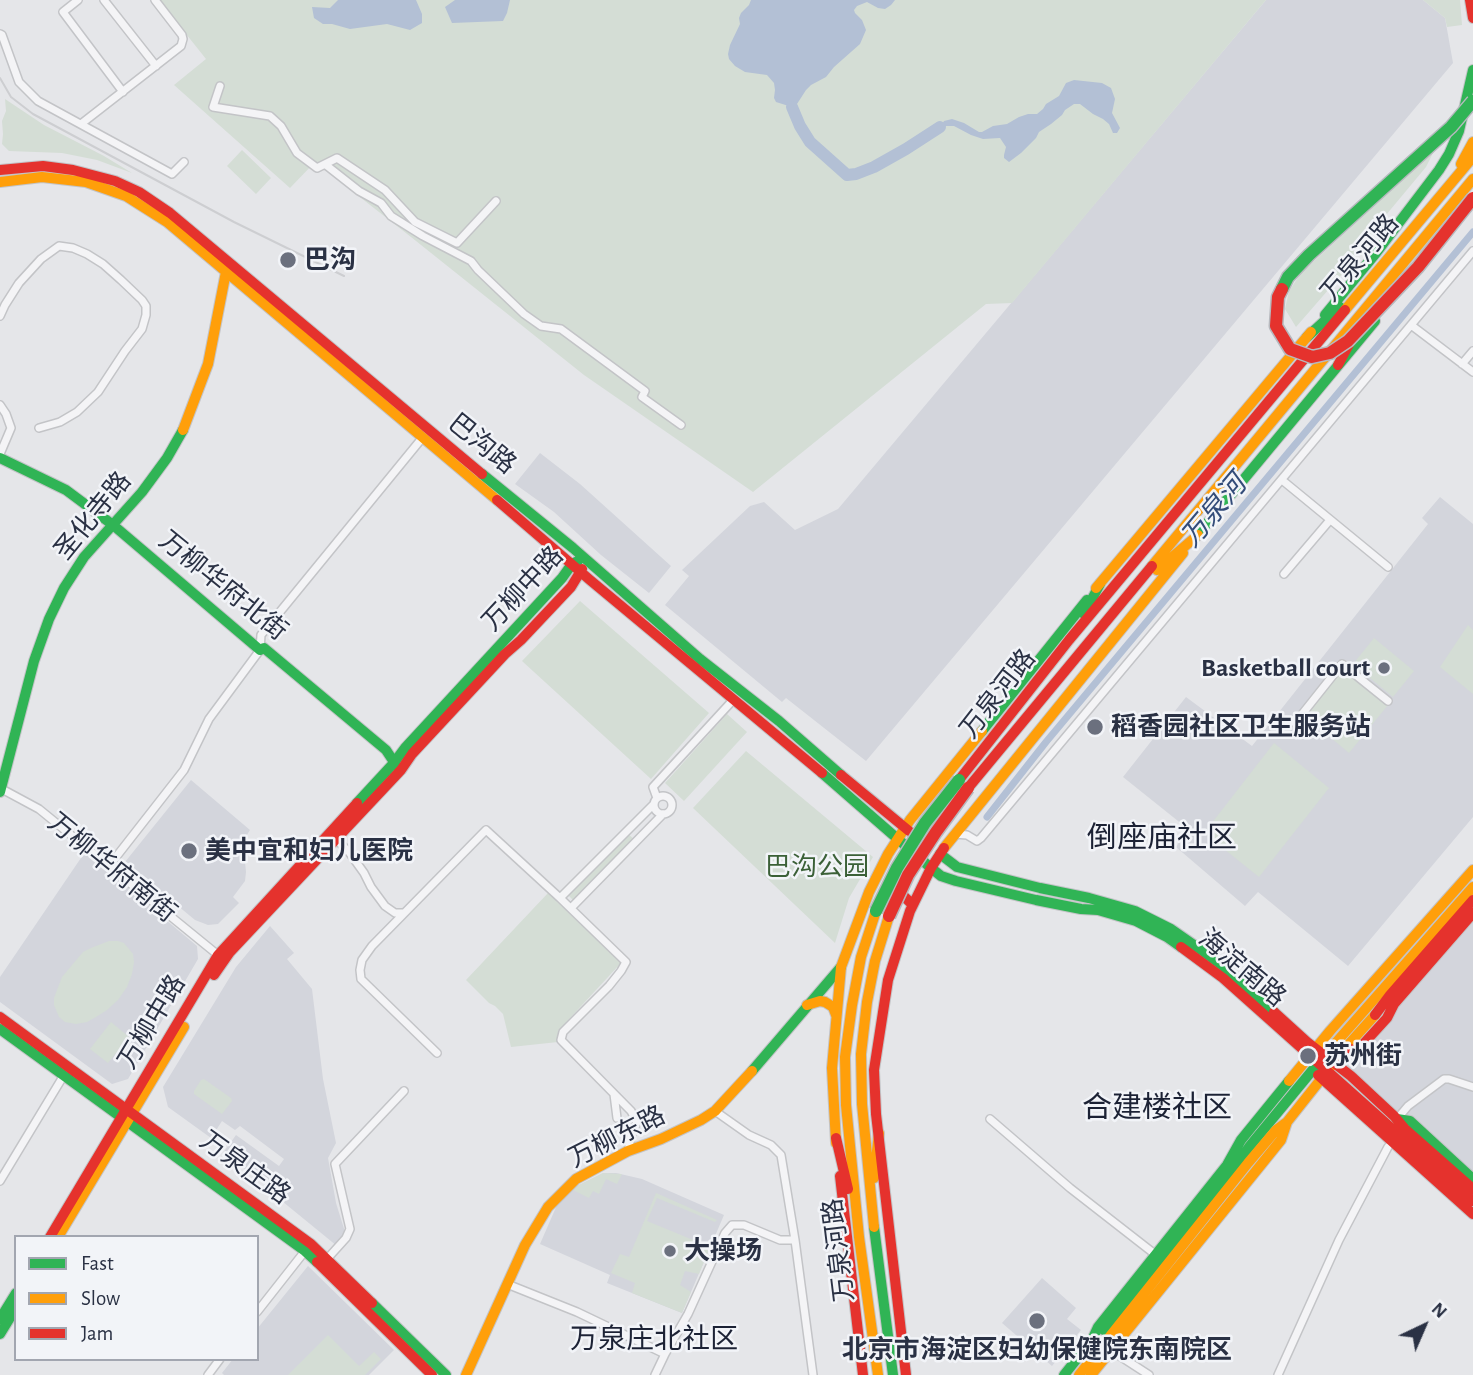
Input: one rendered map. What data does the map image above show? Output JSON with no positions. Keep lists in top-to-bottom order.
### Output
{
  "streets": {
    "main road": [
      "万泉河路",
      "巴沟路",
      "圣化寺路",
      "万柳华府北街",
      "万柳中路",
      "海淀南路",
      "万柳东路",
      "万泉庄路"
    ],
    "street": ["万柳华府南街"]
  },
  "crossings": [
    ["万泉河路", "巴沟路"],
    ["万泉河路", "海淀南路"],
    ["万泉河路", "万柳东路"],
    ["巴沟路", "圣化寺路"],
    ["巴沟路", "万柳中路"],
    ["巴沟路", "海淀南路"],
    ["圣化寺路", "万柳华府北街"],
    ["圣化寺路", "万柳华府南街"],
    ["万柳华府北街", "万柳中路"],
    ["万柳中路", "万柳华府南街"],
    ["万柳中路", "万泉庄路"]
  ],
  "districts": ["倒座庙社区", "合建楼社区", "万泉庄北社区"],
  "water": ["万泉河"],
  "parks": ["巴沟公园"],
  "places": [
    "巴沟",
    "Basketball court",
    "稻香园社区卫生服务站",
    "美中宜和妇儿医院",
    "苏州街",
    "大操场",
    "北京市海淀区妇幼保健院东南院区"
  ],
  "legend": ["Fast", "Slow", "Jam"],
  "north": "top right"
}
